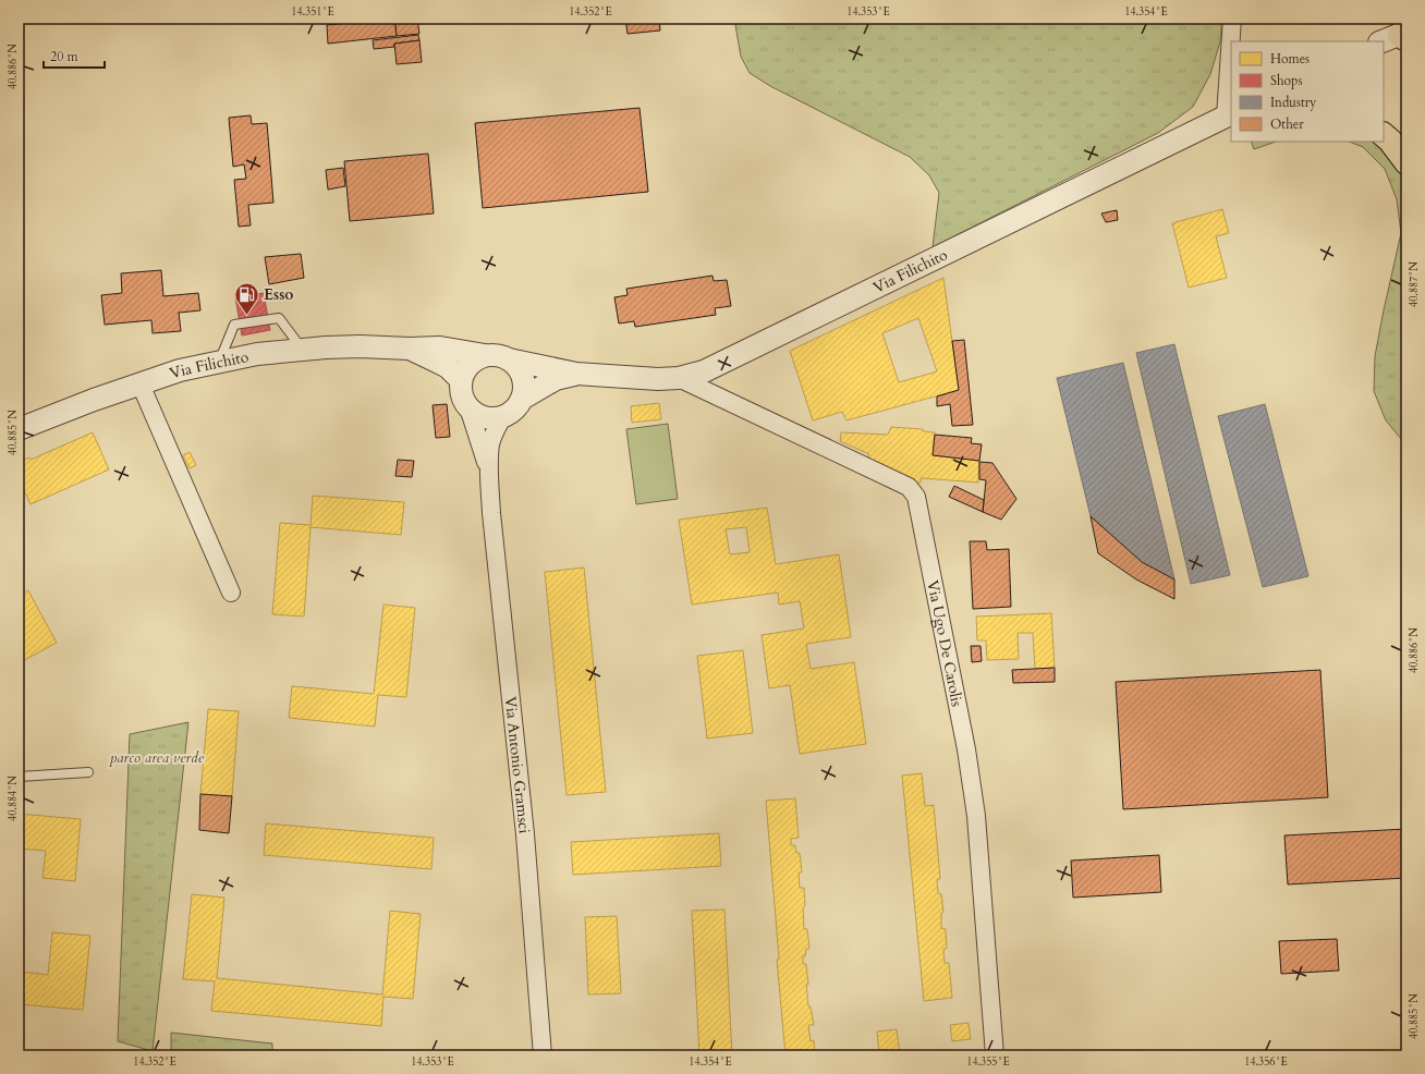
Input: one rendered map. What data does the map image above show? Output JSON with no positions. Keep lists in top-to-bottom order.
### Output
{
  "streets": {
    "street": ["Via Filichito", "Via Ugo De Carolis", "Via Antonio Gramsci"]
  },
  "crossings": [
    ["Via Filichito", "Via Ugo De Carolis"],
    ["Via Filichito", "Via Antonio Gramsci"]
  ],
  "parks": ["parco area verde"],
  "places": {
    "fuel station": ["Esso"]
  },
  "legend": [
    "Homes",
    "Shops",
    "Industry",
    "Other"
  ],
  "scale_bar": "20 m",
  "coordinates": [
    "14.351°E",
    "14.352°E",
    "14.353°E",
    "14.354°E",
    "40.886°N",
    "40.887°N",
    "40.885°N",
    "40.884°N",
    "14.355°E",
    "14.356°E"
  ]
}
